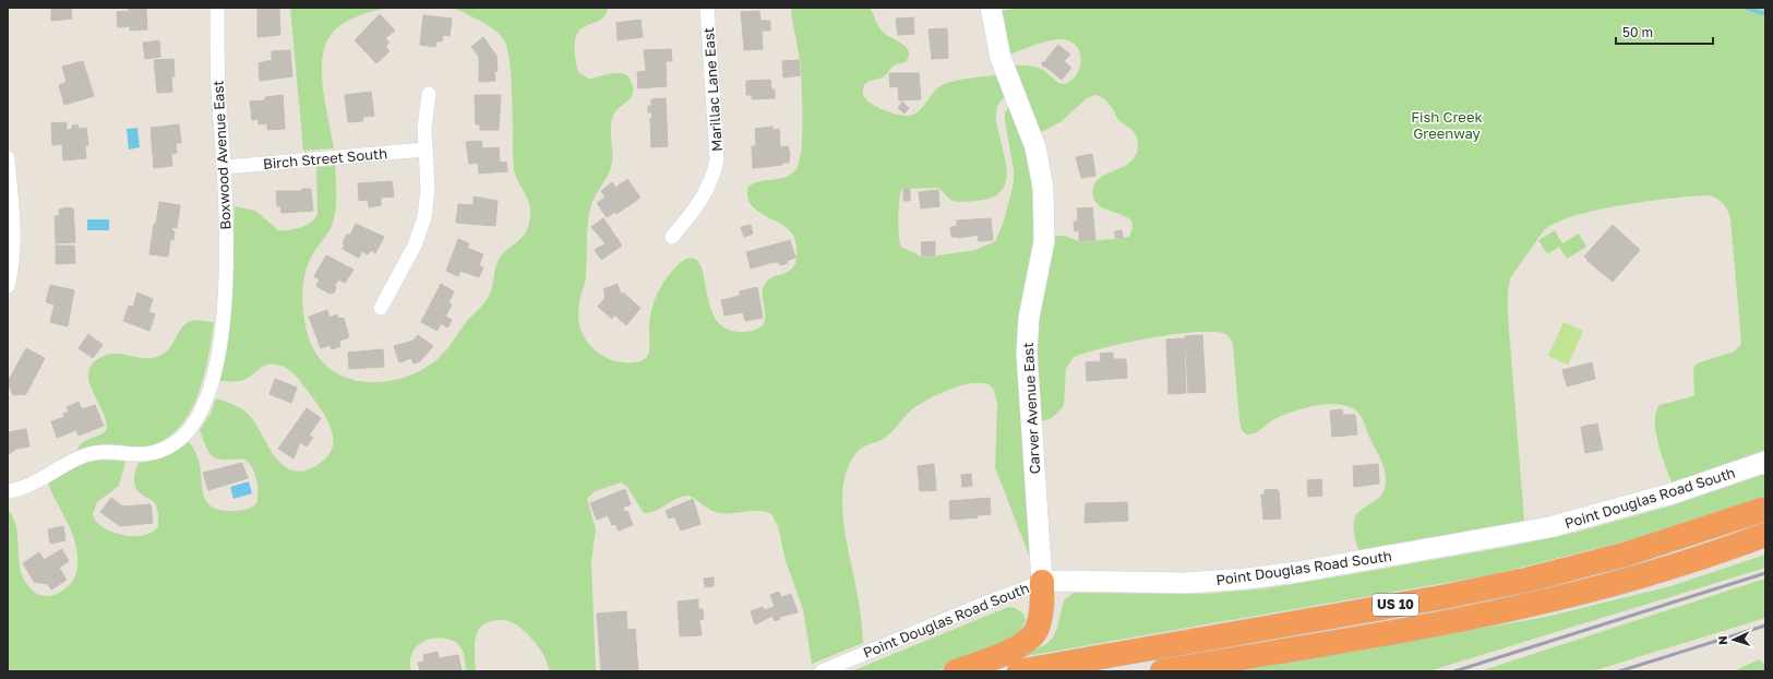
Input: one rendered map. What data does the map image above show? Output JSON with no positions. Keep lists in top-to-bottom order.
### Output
{
  "streets": {
    "highway": ["US 10"],
    "street": [
      "Marillac Lane East",
      "Boxwood Avenue East",
      "Birch Street South",
      "Carver Avenue East",
      "Point Douglas Road South"
    ]
  },
  "crossings": [
    ["Boxwood Avenue East", "Birch Street South"],
    ["Carver Avenue East", "Point Douglas Road South"]
  ],
  "parks": ["Fish Creek Greenway"],
  "scale_bar": "50 m",
  "north": "left"
}
